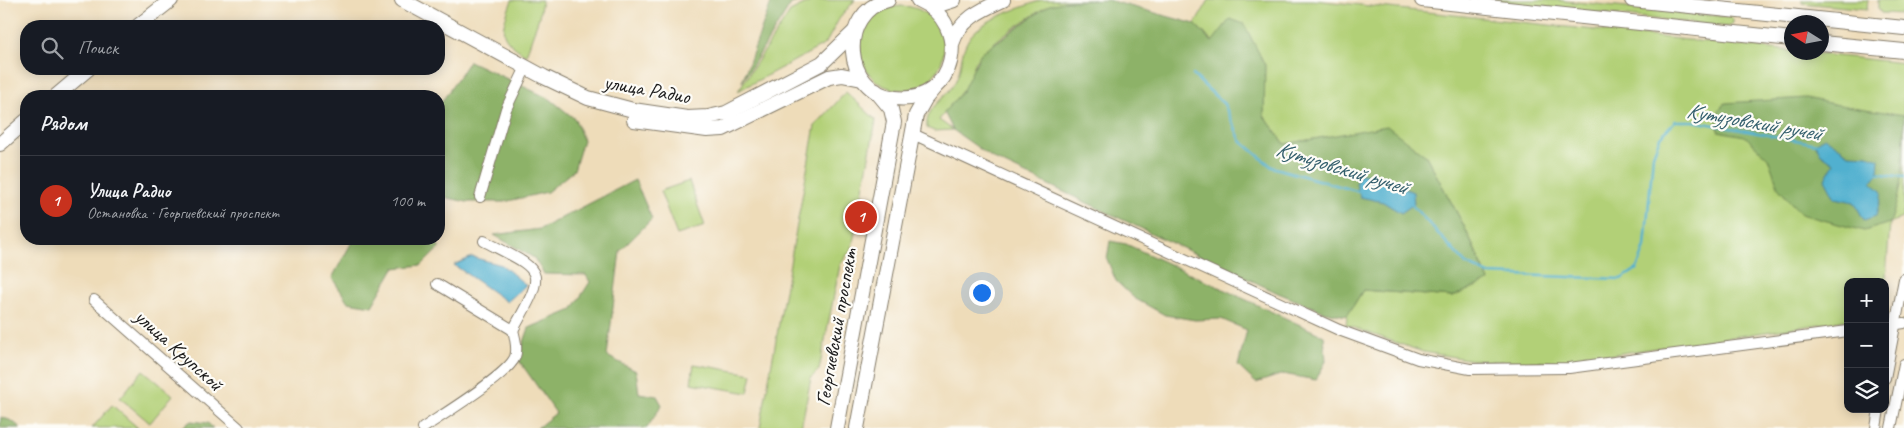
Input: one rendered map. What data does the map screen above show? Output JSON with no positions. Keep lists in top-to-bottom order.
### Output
{
  "streets": {
    "main road": ["улица Радио", "Георгиевский проспект"],
    "street": ["улица Крупской"]
  },
  "water": ["Кутузовский ручей"],
  "north": "left",
  "page": {
    "search": "Поиск",
    "heading": "Рядом",
    "list": [
      {
        "mark": "1",
        "name": "Улица Радио",
        "note": "Остановка · Георгиевский проспект",
        "value": "100 m"
      }
    ],
    "pins": "1",
    "map_buttons": ["+", "−"]
  }
}
